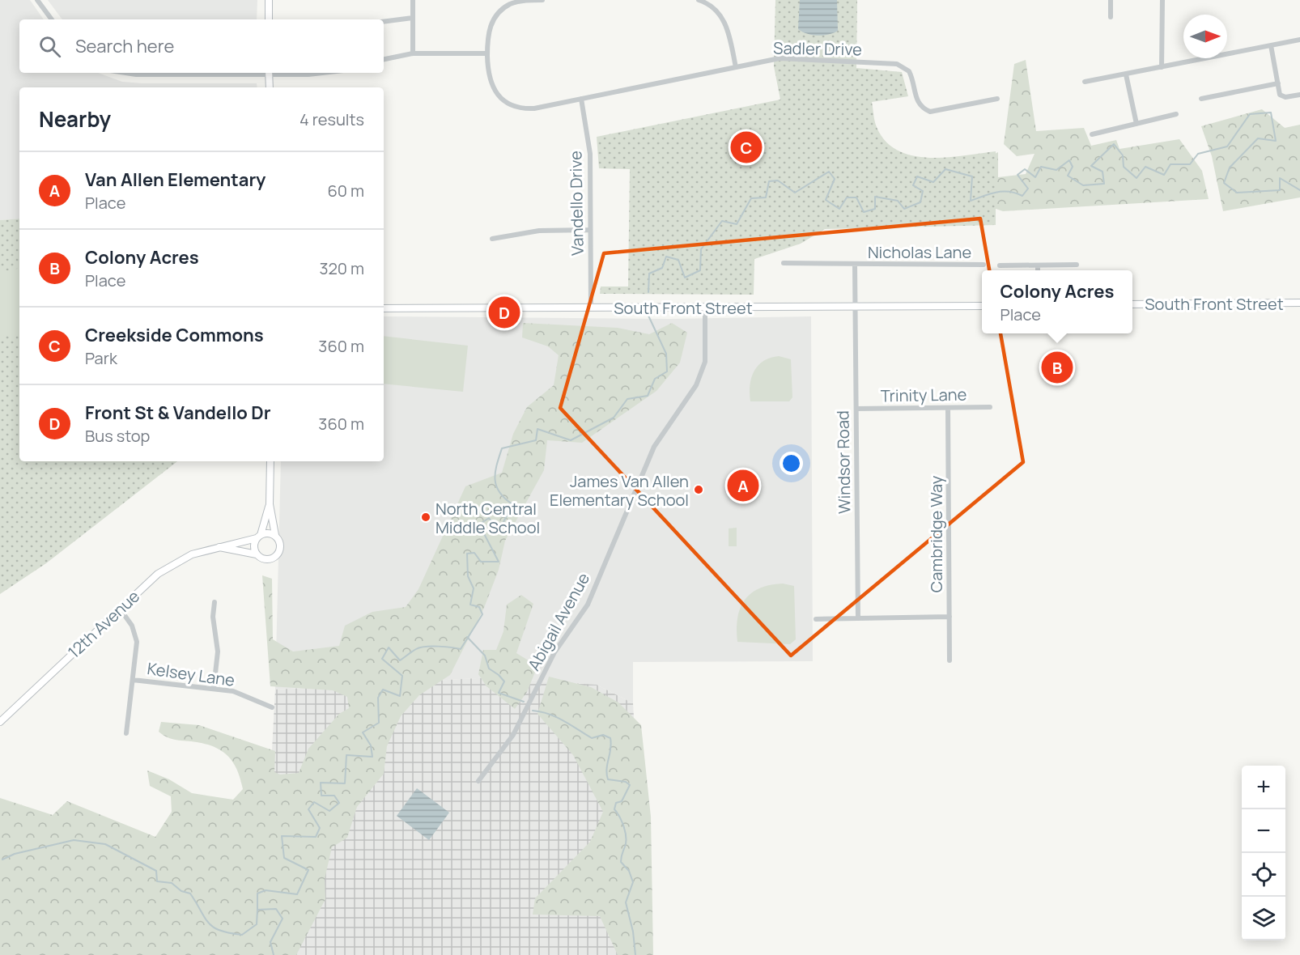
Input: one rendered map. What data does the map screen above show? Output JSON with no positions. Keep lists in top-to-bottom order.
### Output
{
  "streets": {
    "street": [
      "Sadler Drive",
      "Vandello Drive",
      "Nicholas Lane",
      "South Front Street",
      "Trinity Lane",
      "Windsor Road",
      "Cambridge Way",
      "Abigail Avenue",
      "12th Avenue",
      "Kelsey Lane"
    ]
  },
  "crossings": [
    ["Sadler Drive", "Vandello Drive"],
    ["Vandello Drive", "South Front Street"],
    ["Nicholas Lane", "South Front Street"],
    ["Nicholas Lane", "Windsor Road"],
    ["South Front Street", "Windsor Road"],
    ["South Front Street", "Abigail Avenue"],
    ["Trinity Lane", "Windsor Road"],
    ["Trinity Lane", "Cambridge Way"]
  ],
  "places": ["James Van Allen Elementary School", "North Central Middle School"],
  "north": "right",
  "page": {
    "search": "Search here",
    "heading": ["Nearby", "4 results"],
    "pins": [
      "C",
      "D",
      "B",
      "A"
    ],
    "list": [
      {
        "mark": "A",
        "name": "Van Allen Elementary",
        "note": "Place",
        "value": "60 m"
      },
      {
        "mark": "B",
        "name": "Colony Acres",
        "note": "Place",
        "value": "320 m"
      },
      {
        "mark": "C",
        "name": "Creekside Commons",
        "note": "Park",
        "value": "360 m"
      },
      {
        "mark": "D",
        "name": "Front St & Vandello Dr",
        "note": "Bus stop",
        "value": "360 m"
      }
    ],
    "popup": ["Colony Acres", "Place"],
    "map_buttons": ["+", "−"]
  }
}
